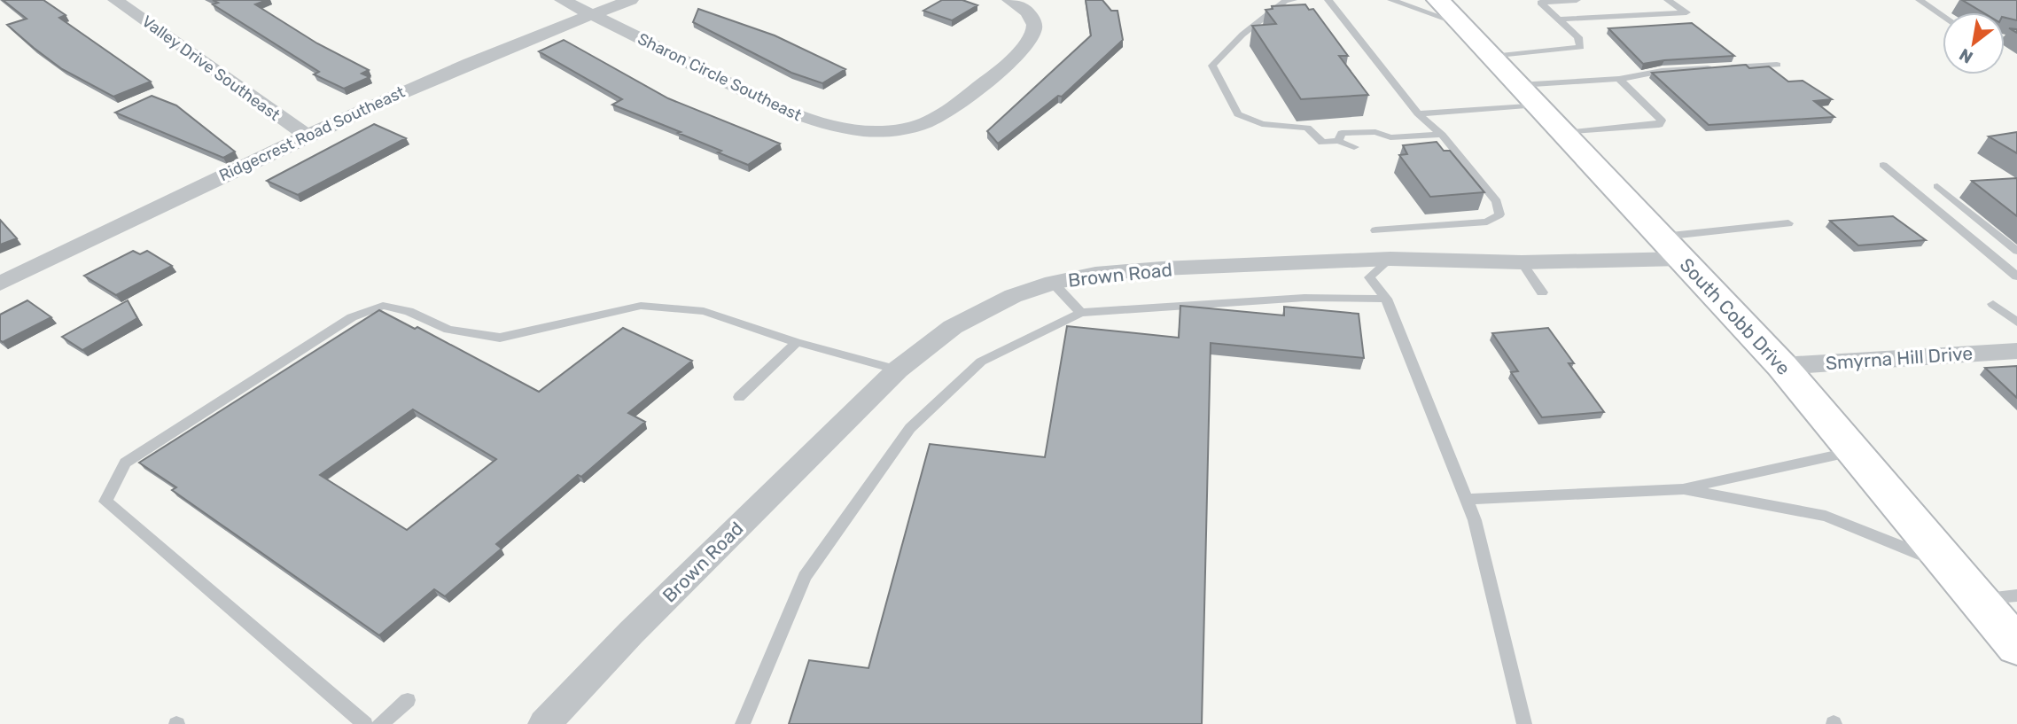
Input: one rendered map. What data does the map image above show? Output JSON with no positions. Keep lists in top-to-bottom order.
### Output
{
  "streets": {
    "main road": ["South Cobb Drive"],
    "street": [
      "Valley Drive Southeast",
      "Sharon Circle Southeast",
      "Ridgecrest Road Southeast",
      "Brown Road",
      "Smyrna Hill Drive"
    ]
  },
  "crossings": [
    ["Valley Drive Southeast", "Ridgecrest Road Southeast"],
    ["Sharon Circle Southeast", "Ridgecrest Road Southeast"],
    ["Brown Road", "South Cobb Drive"],
    ["South Cobb Drive", "Smyrna Hill Drive"]
  ],
  "north": "bottom left"
}
